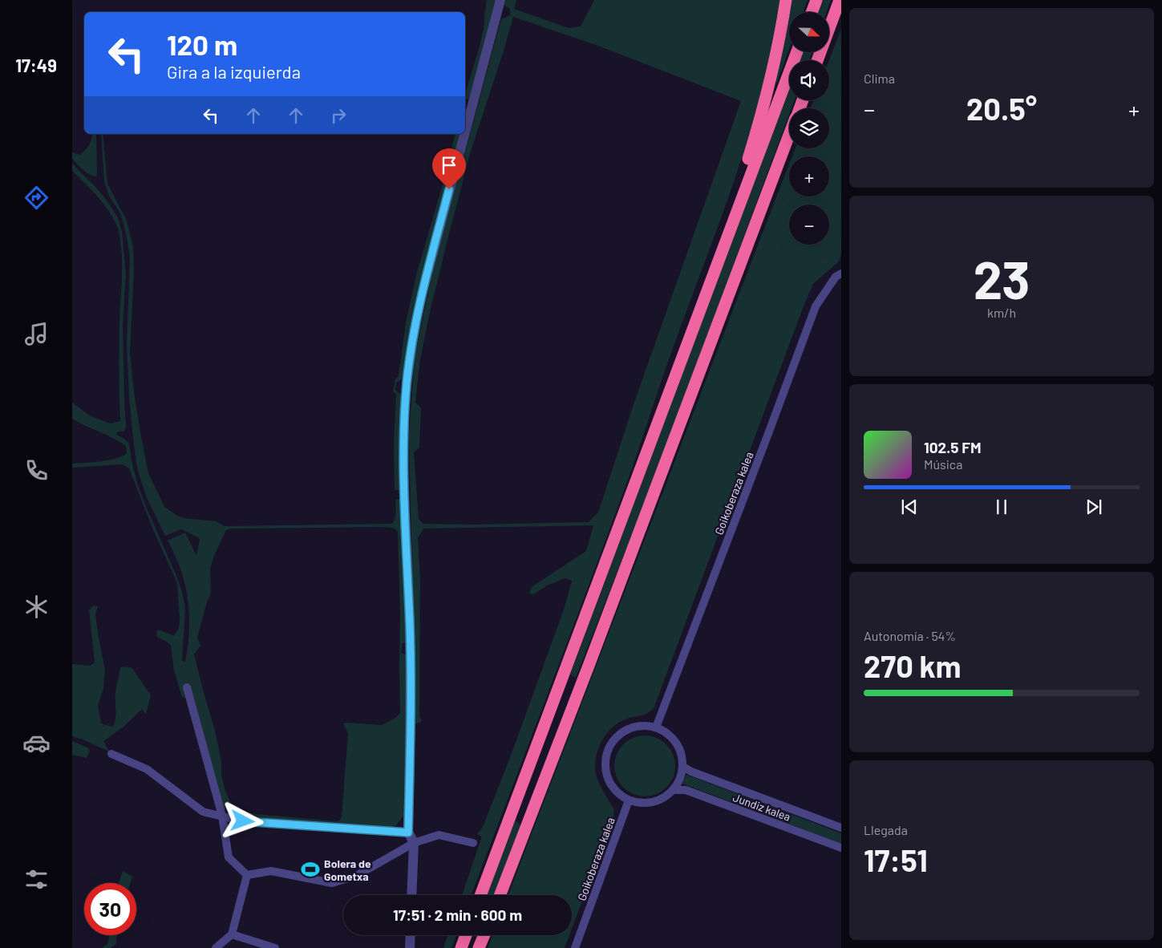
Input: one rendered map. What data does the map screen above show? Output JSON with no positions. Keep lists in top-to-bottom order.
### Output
{
  "streets": {
    "street": ["Goikoberaza kalea", "Jundiz kalea"]
  },
  "crossings": [
    ["Goikoberaza kalea", "Jundiz kalea"]
  ],
  "places": {
    "sports": ["Bolera de Gometxa"]
  },
  "north": "right",
  "page": {
    "tabs": "17:49",
    "tile": [
      "Clima",
      ["23", "km/h"],
      ["Autonomía · 54%", "270 km"],
      ["Llegada", "17:51"]
    ],
    "map_buttons": ["+", "−"],
    "turn": ["120 m", "Gira a la izquierda"],
    "heat": ["−", "20.5°", "+"],
    "song": ["102.5 FM", "Música"],
    "limit": "30",
    "trip": "17:51 · 2 min · 600 m"
  }
}
